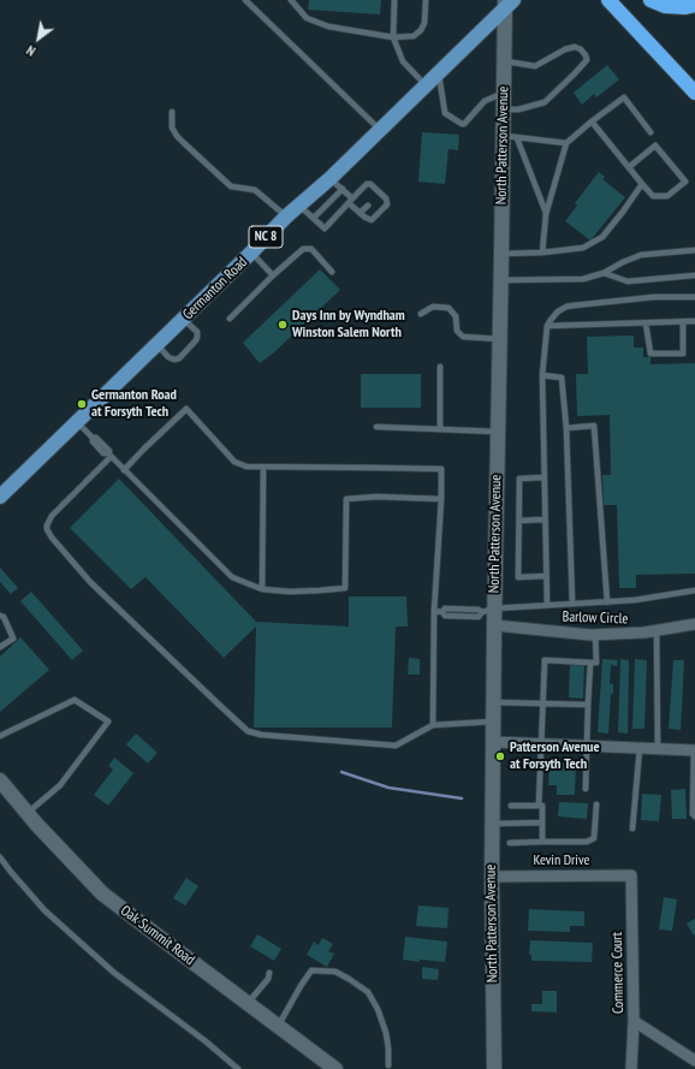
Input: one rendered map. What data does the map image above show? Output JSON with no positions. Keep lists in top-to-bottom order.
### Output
{
  "streets": {
    "main road": [
      "North Patterson Avenue",
      "NC 8",
      "Germanton Road",
      "Oak Summit Road"
    ],
    "street": ["Barlow Circle", "Kevin Drive", "Commerce Court"]
  },
  "crossings": [
    ["North Patterson Avenue", "Germanton Road"],
    ["North Patterson Avenue", "Barlow Circle"],
    ["North Patterson Avenue", "Kevin Drive"],
    ["Kevin Drive", "Commerce Court"]
  ],
  "places": ["Days Inn by Wyndham Winston Salem North", "Germanton Road at Forsyth Tech", "Patterson Avenue at Forsyth Tech"],
  "north": "bottom left"
}
